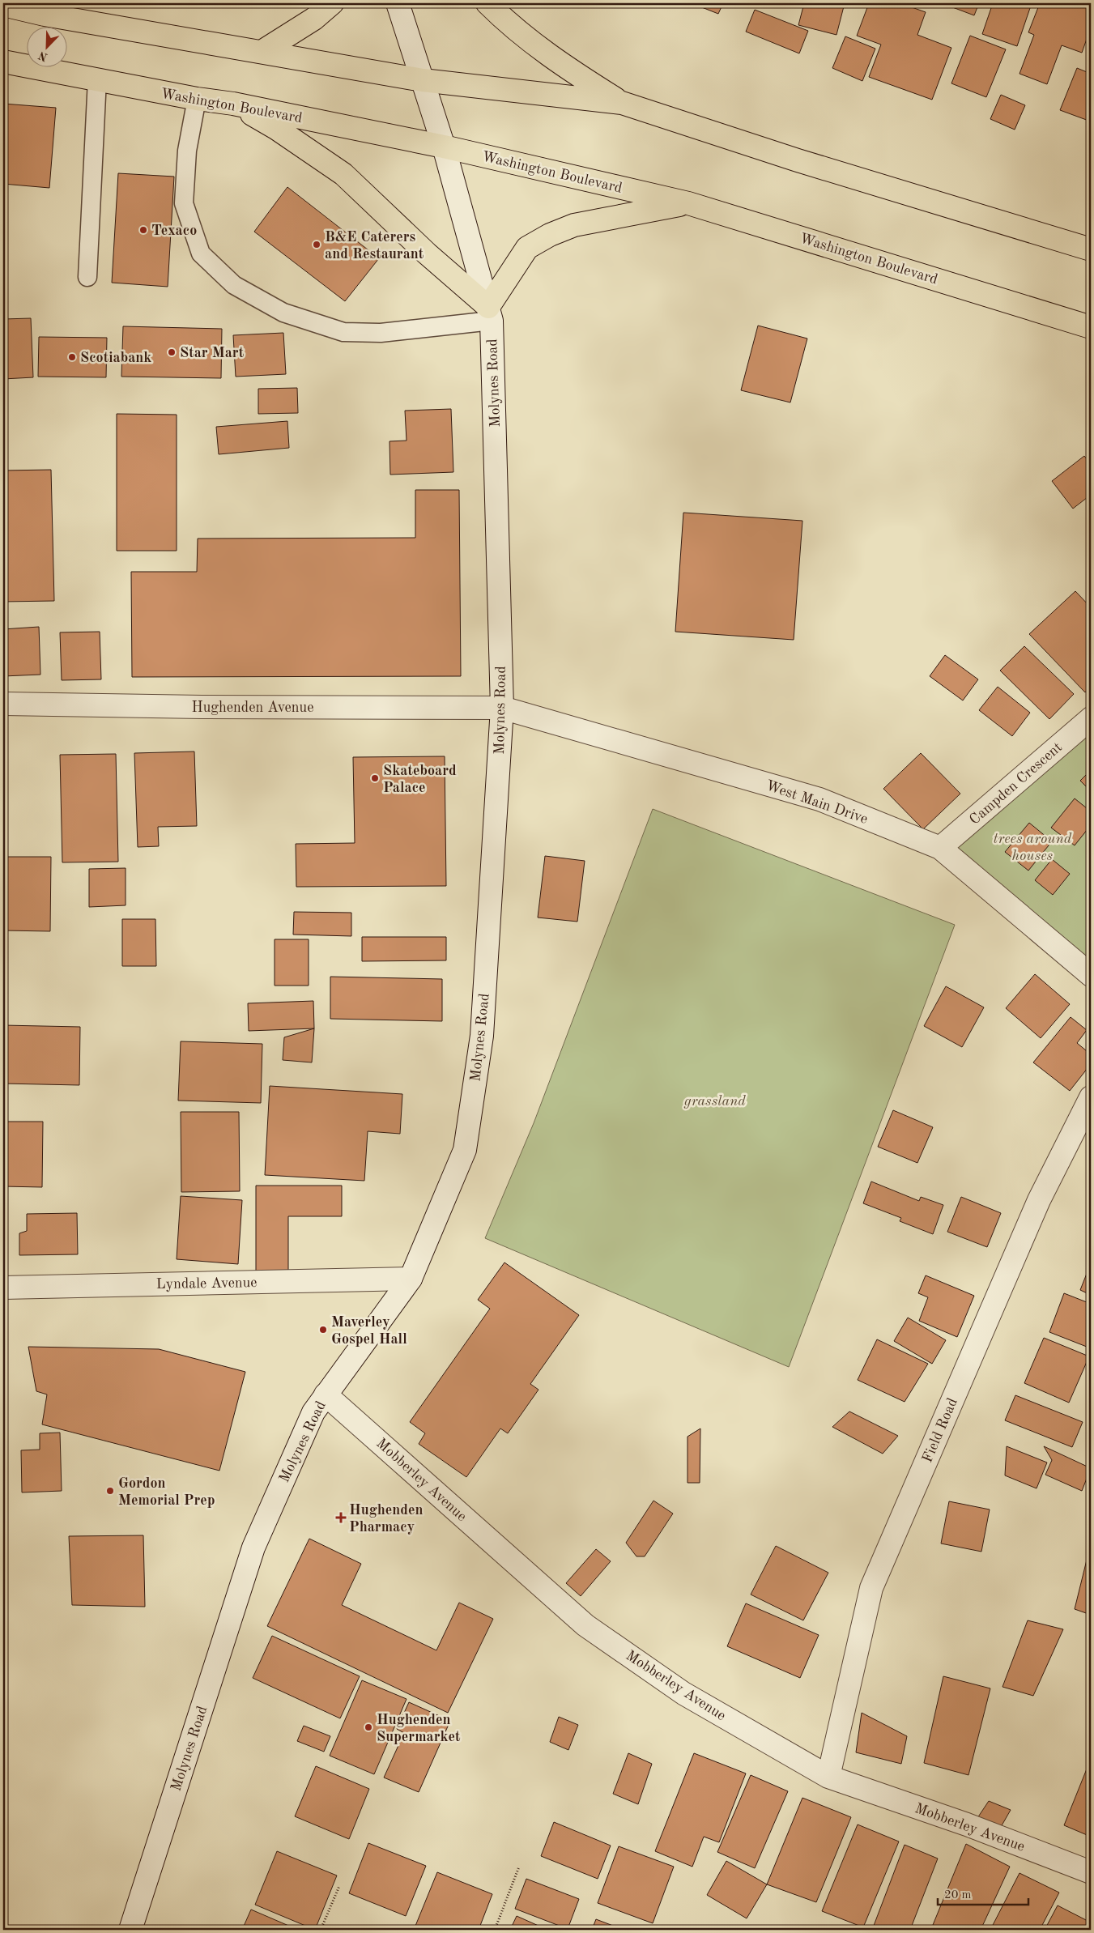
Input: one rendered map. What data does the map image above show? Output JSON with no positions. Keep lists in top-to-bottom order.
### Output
{
  "streets": {
    "highway": ["Washington Boulevard"],
    "street": [
      "Molynes Road",
      "Hughenden Avenue",
      "Campden Crescent",
      "West Main Drive",
      "Lyndale Avenue",
      "Field Road",
      "Mobberley Avenue"
    ]
  },
  "crossings": [
    ["Washington Boulevard", "Molynes Road"],
    ["Molynes Road", "Hughenden Avenue"],
    ["Molynes Road", "West Main Drive"],
    ["Molynes Road", "Lyndale Avenue"],
    ["Molynes Road", "Mobberley Avenue"],
    ["Hughenden Avenue", "West Main Drive"],
    ["Campden Crescent", "West Main Drive"],
    ["Field Road", "Mobberley Avenue"]
  ],
  "parks": ["trees around houses", "grassland"],
  "places": {
    "other": [
      "Texaco",
      "B&E Caterers and Restaurant",
      "Star Mart",
      "Scotiabank",
      "Skateboard Palace",
      "Maverley Gospel Hall",
      "Gordon Memorial Prep",
      "Hughenden Supermarket"
    ],
    "health": ["Hughenden Pharmacy"]
  },
  "scale_bar": "20 m",
  "north": "bottom left"
}
